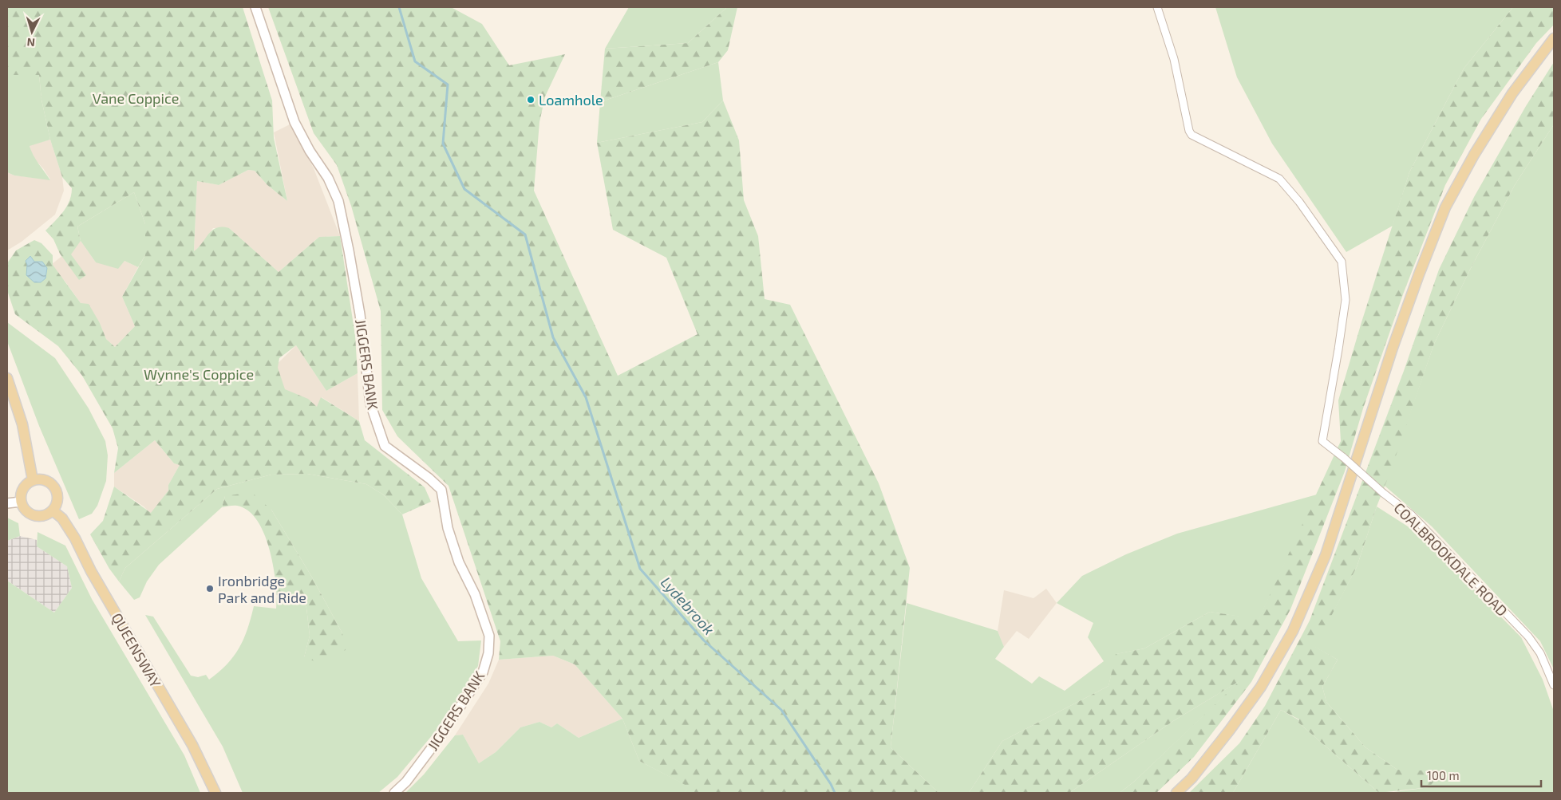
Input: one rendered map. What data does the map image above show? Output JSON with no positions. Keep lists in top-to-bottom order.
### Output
{
  "streets": {
    "main road": ["QUEENSWAY"],
    "street": ["JIGGERS BANK", "COALBROOKDALE ROAD"]
  },
  "water": ["Lydebrook"],
  "parks": ["Vane Coppice", "Wynne's Coppice"],
  "places": ["Loamhole", "Ironbridge Park and Ride"],
  "scale_bar": "100 m",
  "north": "bottom"
}
